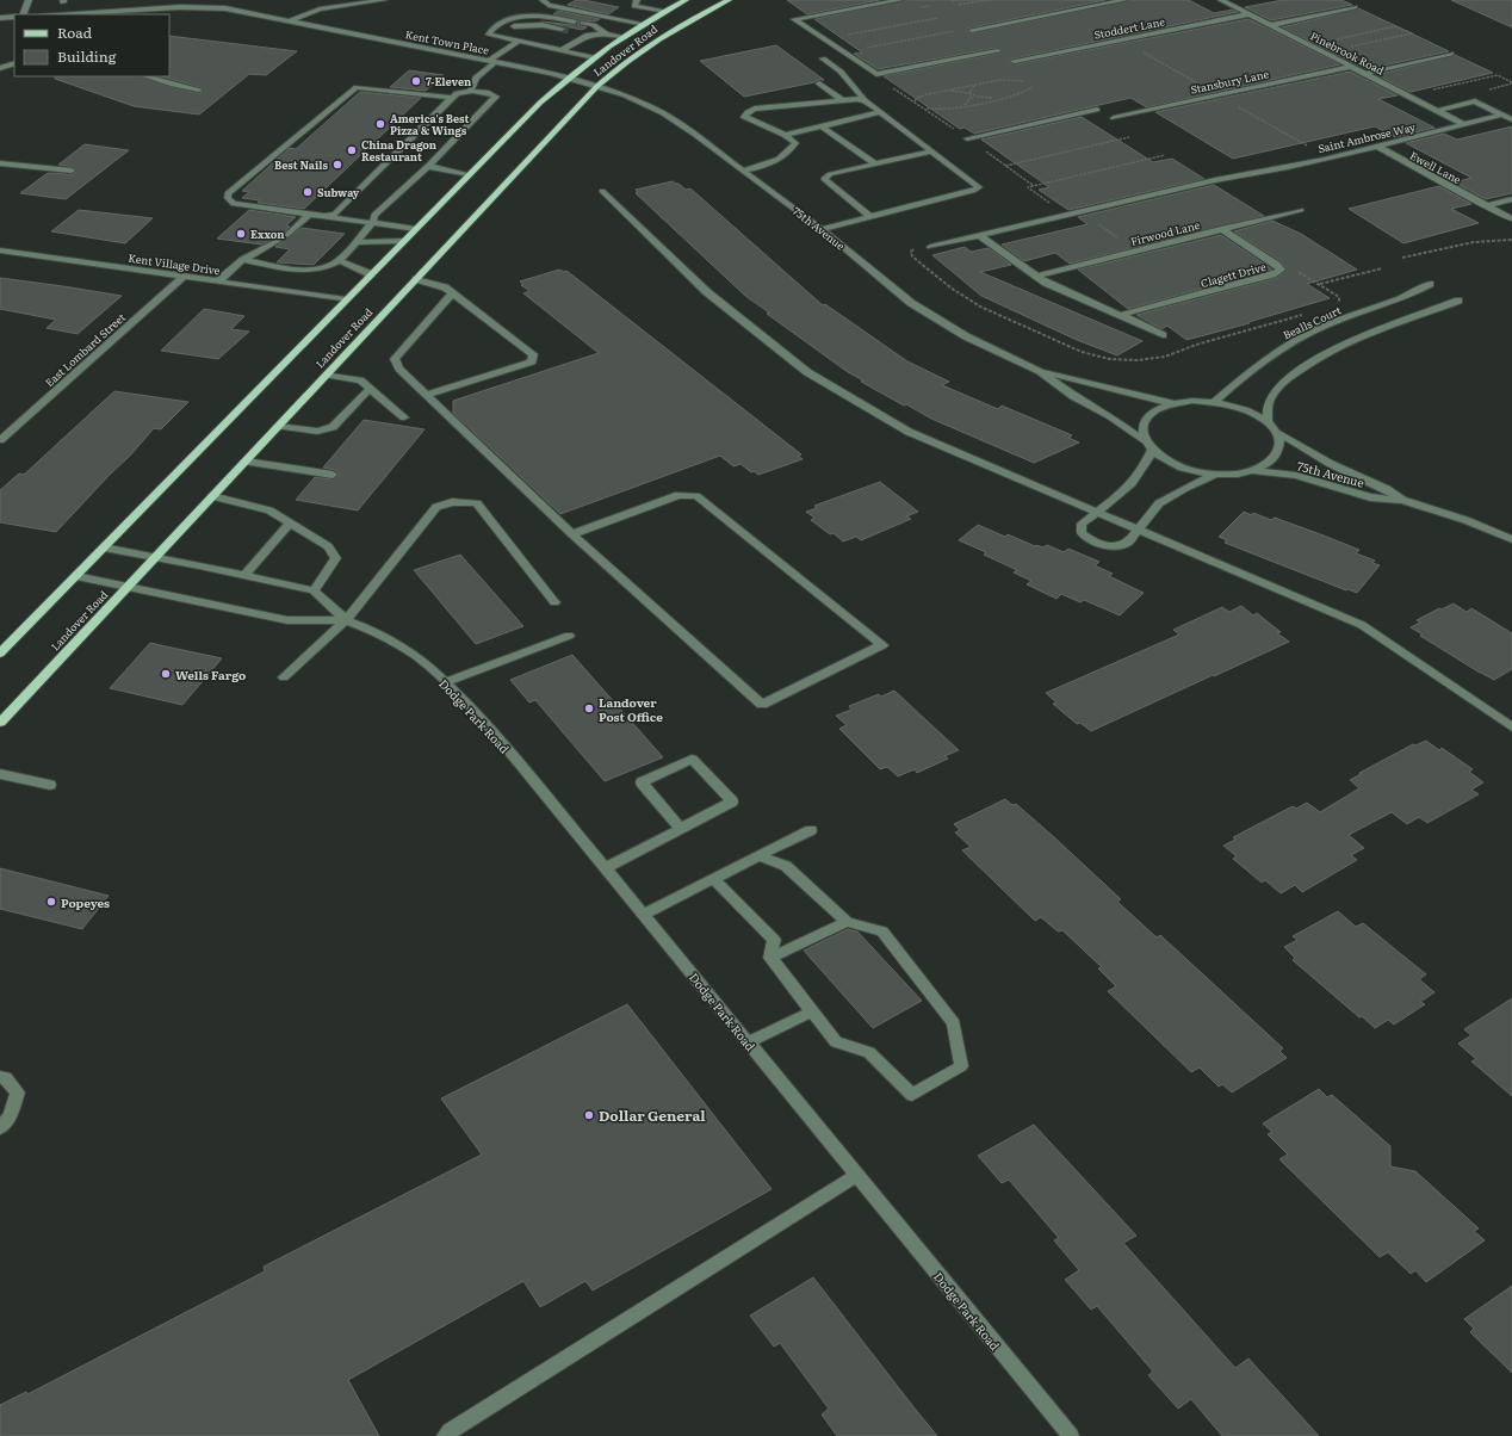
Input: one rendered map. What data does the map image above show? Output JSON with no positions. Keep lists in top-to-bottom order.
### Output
{
  "streets": {
    "main road": ["Landover Road"],
    "street": [
      "Stoddert Lane",
      "Kent Town Place",
      "Pinebrook Road",
      "Stansbury Lane",
      "Saint Ambrose Way",
      "Ewell Lane",
      "75th Avenue",
      "Firwood Lane",
      "Kent Village Drive",
      "Clagett Drive",
      "Bealls Court",
      "East Lombard Street",
      "Dodge Park Road"
    ]
  },
  "crossings": [
    ["Stoddert Lane", "Pinebrook Road"],
    ["Kent Town Place", "Landover Road"],
    ["Kent Town Place", "75th Avenue"],
    ["Landover Road", "75th Avenue"],
    ["Landover Road", "Kent Village Drive"],
    ["Landover Road", "Dodge Park Road"],
    ["Pinebrook Road", "Stansbury Lane"],
    ["Pinebrook Road", "Saint Ambrose Way"],
    ["Saint Ambrose Way", "Ewell Lane"],
    ["75th Avenue", "Bealls Court"],
    ["Firwood Lane", "Clagett Drive"],
    ["Kent Village Drive", "East Lombard Street"]
  ],
  "places": [
    "7-Eleven",
    "America's Best Pizza & Wings",
    "China Dragon Restaurant",
    "Best Nails",
    "Subway",
    "Exxon",
    "Wells Fargo",
    "Landover Post Office",
    "Popeyes",
    "Dollar General"
  ],
  "legend": ["Road", "Building"]
}
